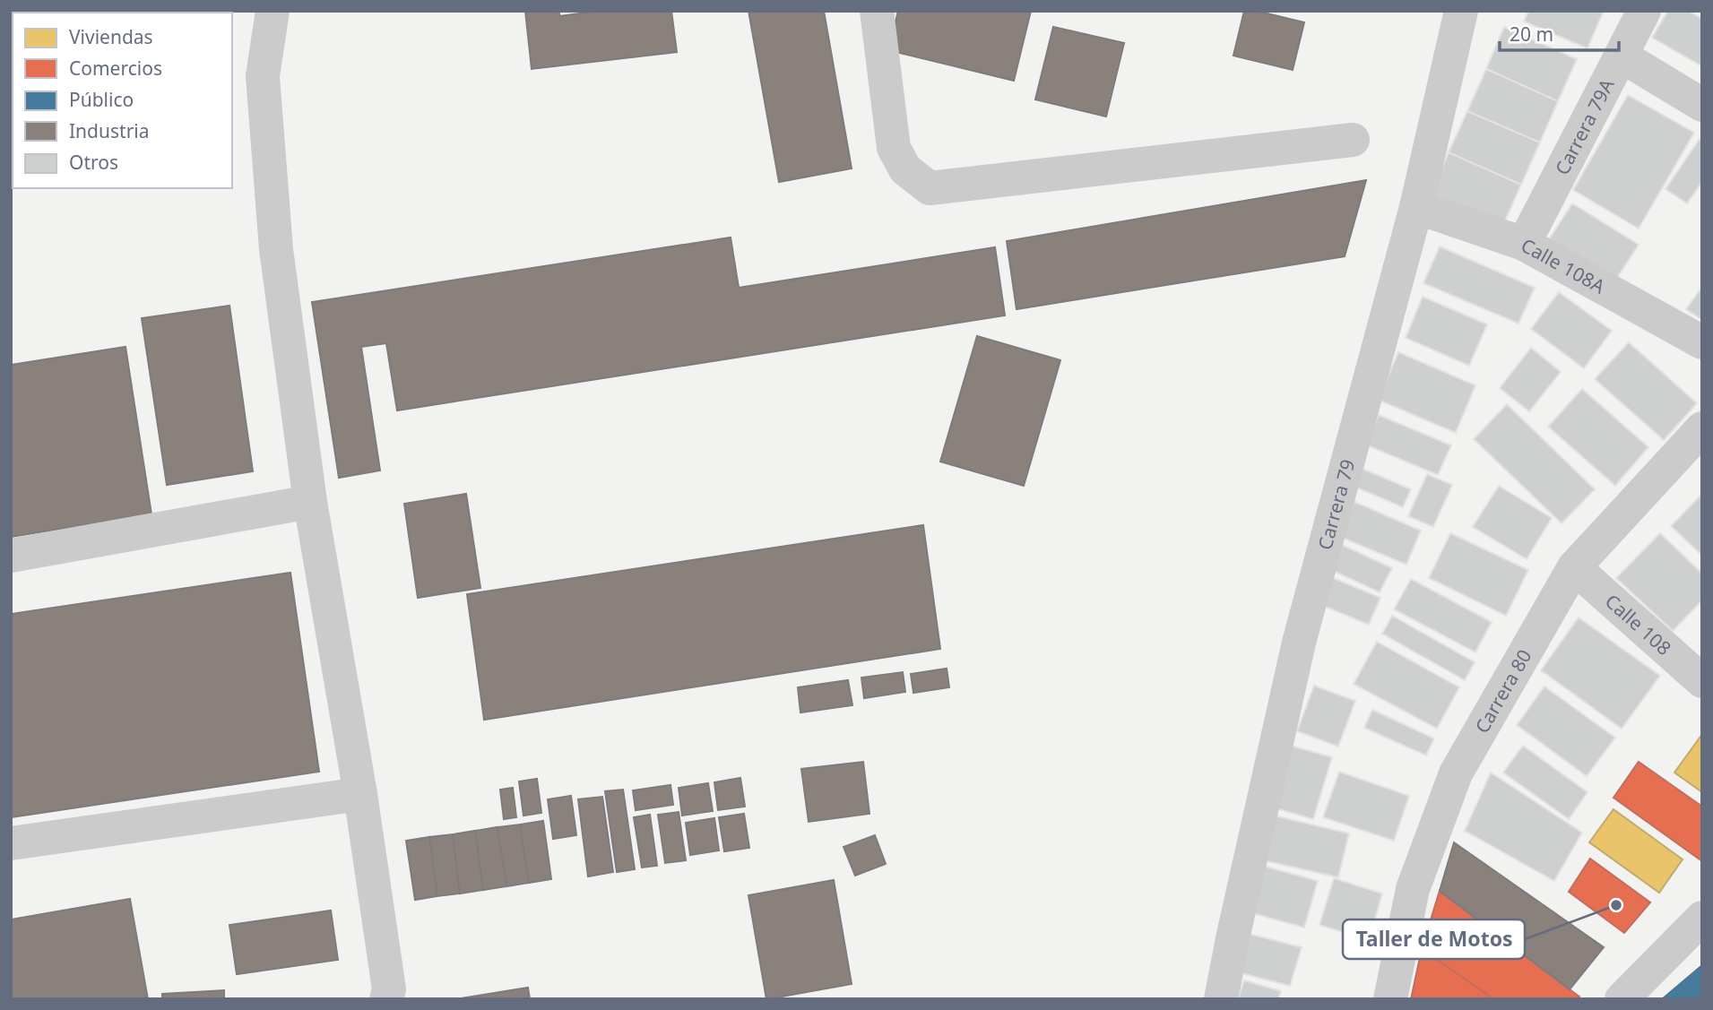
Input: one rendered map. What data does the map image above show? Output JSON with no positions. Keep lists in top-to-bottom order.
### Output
{
  "streets": {
    "street": [
      "Carrera 79A",
      "Calle 108A",
      "Carrera 79",
      "Calle 108",
      "Carrera 80"
    ]
  },
  "crossings": [
    ["Carrera 79A", "Calle 108A"],
    ["Calle 108A", "Carrera 79"],
    ["Calle 108", "Carrera 80"]
  ],
  "places": ["Taller de Motos"],
  "legend": [
    "Viviendas",
    "Comercios",
    "Público",
    "Industria",
    "Otros"
  ],
  "scale_bar": "20 m"
}
